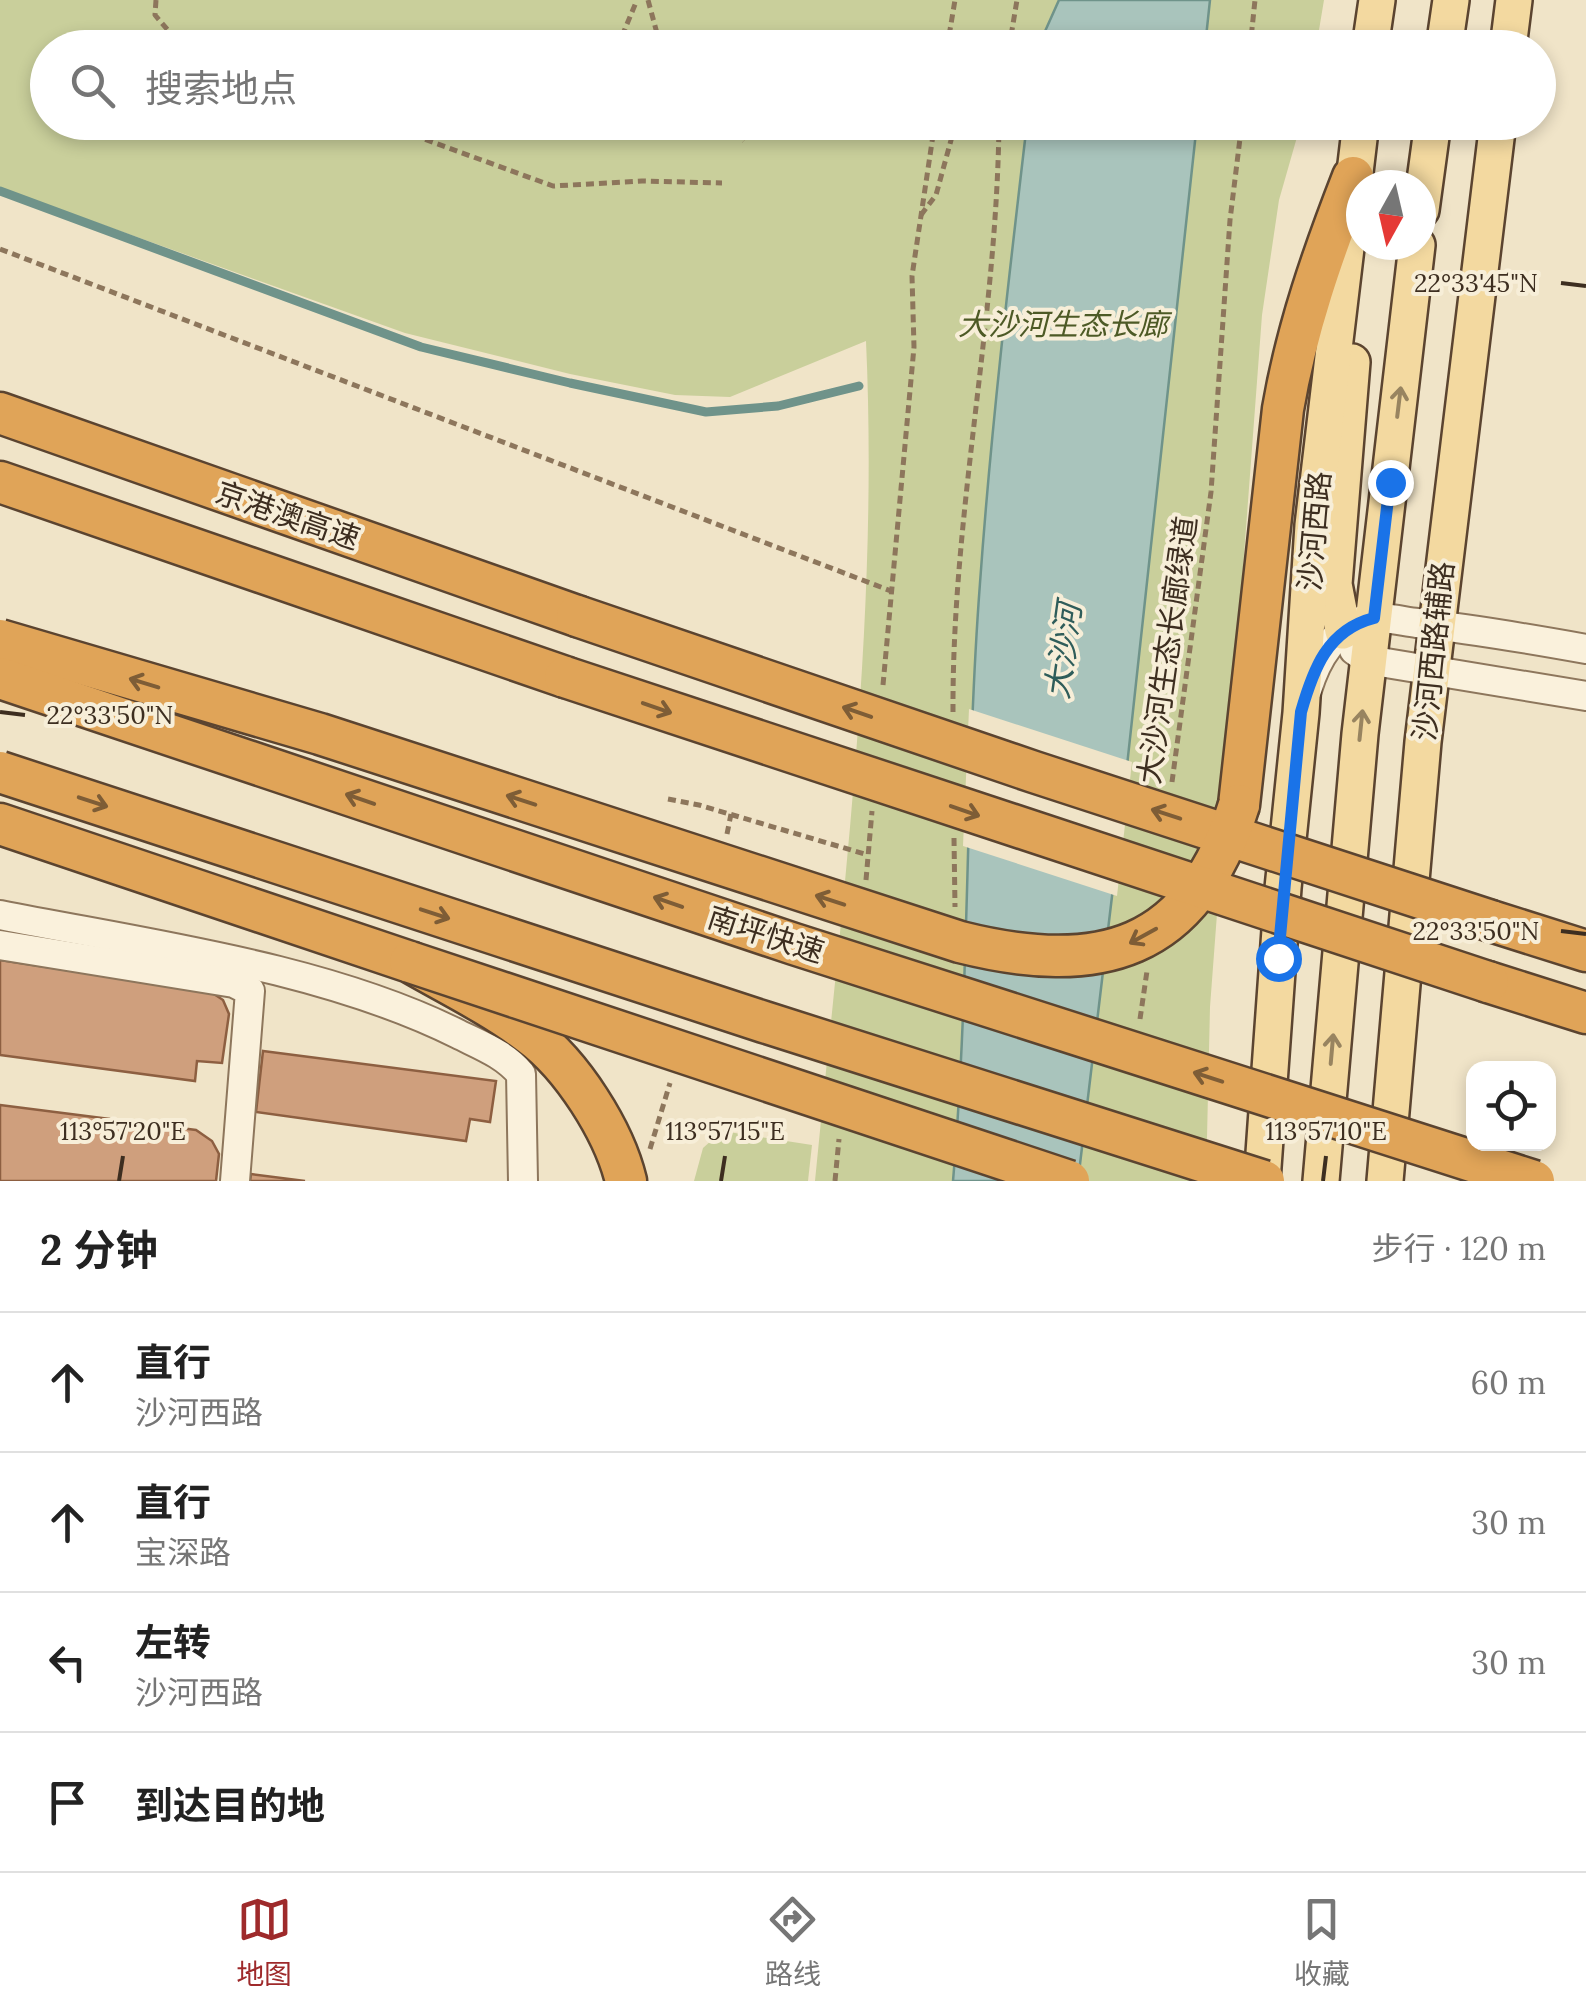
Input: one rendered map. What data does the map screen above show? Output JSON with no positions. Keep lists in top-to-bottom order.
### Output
{
  "streets": {
    "highway": ["京港澳高速", "南坪快速"],
    "main road": ["沙河西路", "沙河西路辅路"],
    "path": ["大沙河生态长廊绿道"]
  },
  "water": ["大沙河"],
  "parks": ["大沙河生态长廊"],
  "north": "bottom",
  "page": {
    "search": "搜索地点",
    "heading": ["2 分钟", "步行 · 120 m"],
    "list": [
      ["直行", "沙河西路", "60 m"],
      ["直行", "宝深路", "30 m"],
      ["左转", "沙河西路", "30 m"],
      "到达目的地"
    ],
    "nav": ["地图", "路线", "收藏"]
  },
  "coordinates": [
    "22°33'45\"N",
    "22°33'50\"N",
    "113°57'20\"E",
    "113°57'15\"E",
    "113°57'10\"E"
  ]
}
